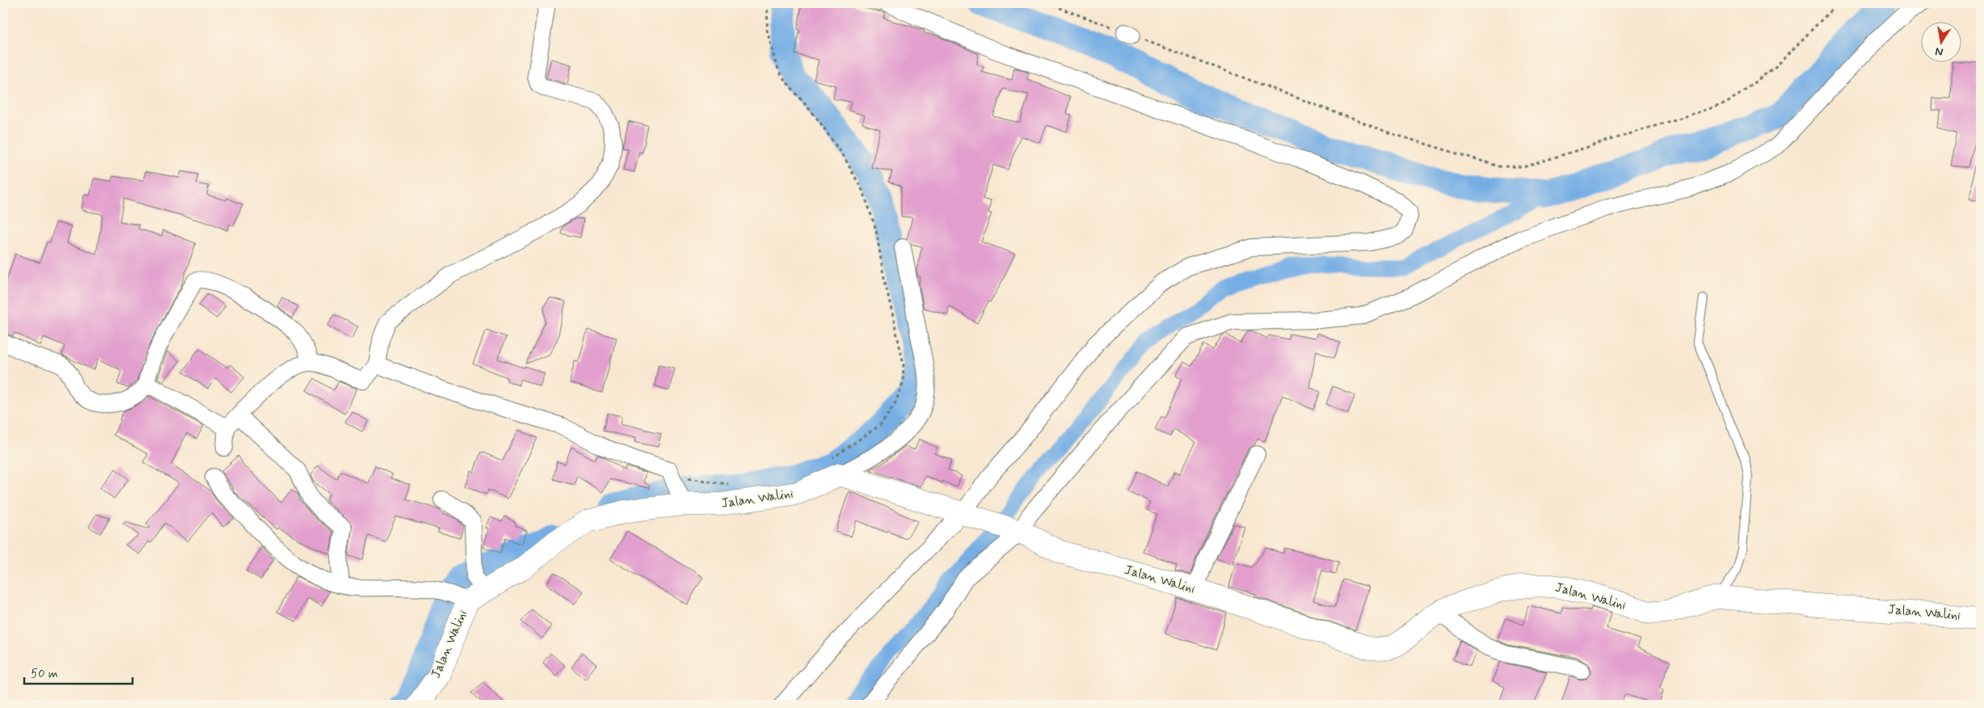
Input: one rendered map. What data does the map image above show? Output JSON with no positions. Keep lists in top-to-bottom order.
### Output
{
  "streets": {
    "street": ["Jalan Walini"]
  },
  "scale_bar": "50 m",
  "north": "bottom"
}
